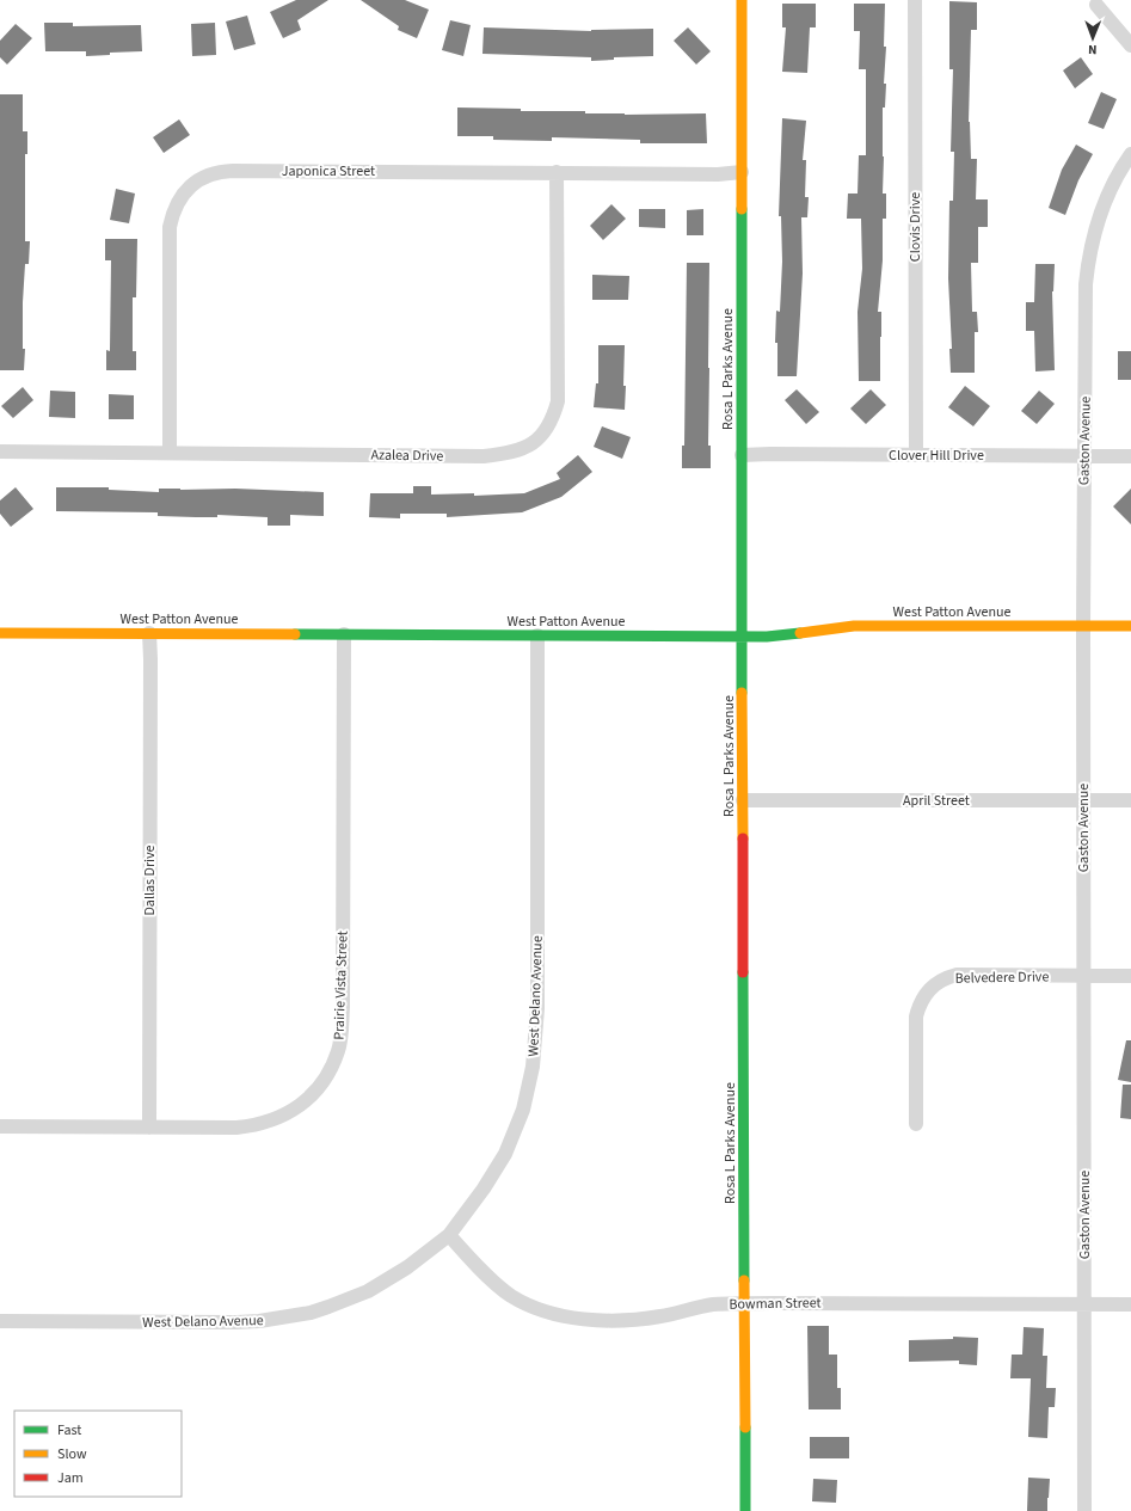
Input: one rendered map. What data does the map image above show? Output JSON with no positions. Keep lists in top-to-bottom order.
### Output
{
  "streets": {
    "street": [
      "Japonica Street",
      "Clovis Drive",
      "Rosa L Parks Avenue",
      "Gaston Avenue",
      "Azalea Drive",
      "Clover Hill Drive",
      "West Patton Avenue",
      "April Street",
      "Dallas Drive",
      "Belvedere Drive",
      "Prairie Vista Street",
      "West Delano Avenue",
      "Bowman Street"
    ]
  },
  "crossings": [
    ["Japonica Street", "Rosa L Parks Avenue"],
    ["Japonica Street", "Azalea Drive"],
    ["Clovis Drive", "Clover Hill Drive"],
    ["Rosa L Parks Avenue", "Clover Hill Drive"],
    ["Rosa L Parks Avenue", "West Patton Avenue"],
    ["Rosa L Parks Avenue", "April Street"],
    ["Rosa L Parks Avenue", "Bowman Street"],
    ["Gaston Avenue", "Clover Hill Drive"],
    ["Gaston Avenue", "West Patton Avenue"],
    ["Gaston Avenue", "April Street"],
    ["Gaston Avenue", "Belvedere Drive"],
    ["Gaston Avenue", "Bowman Street"],
    ["West Patton Avenue", "Dallas Drive"],
    ["West Patton Avenue", "Prairie Vista Street"],
    ["West Patton Avenue", "West Delano Avenue"],
    ["Dallas Drive", "Prairie Vista Street"],
    ["West Delano Avenue", "Bowman Street"]
  ],
  "legend": ["Fast", "Slow", "Jam"],
  "north": "bottom"
}
